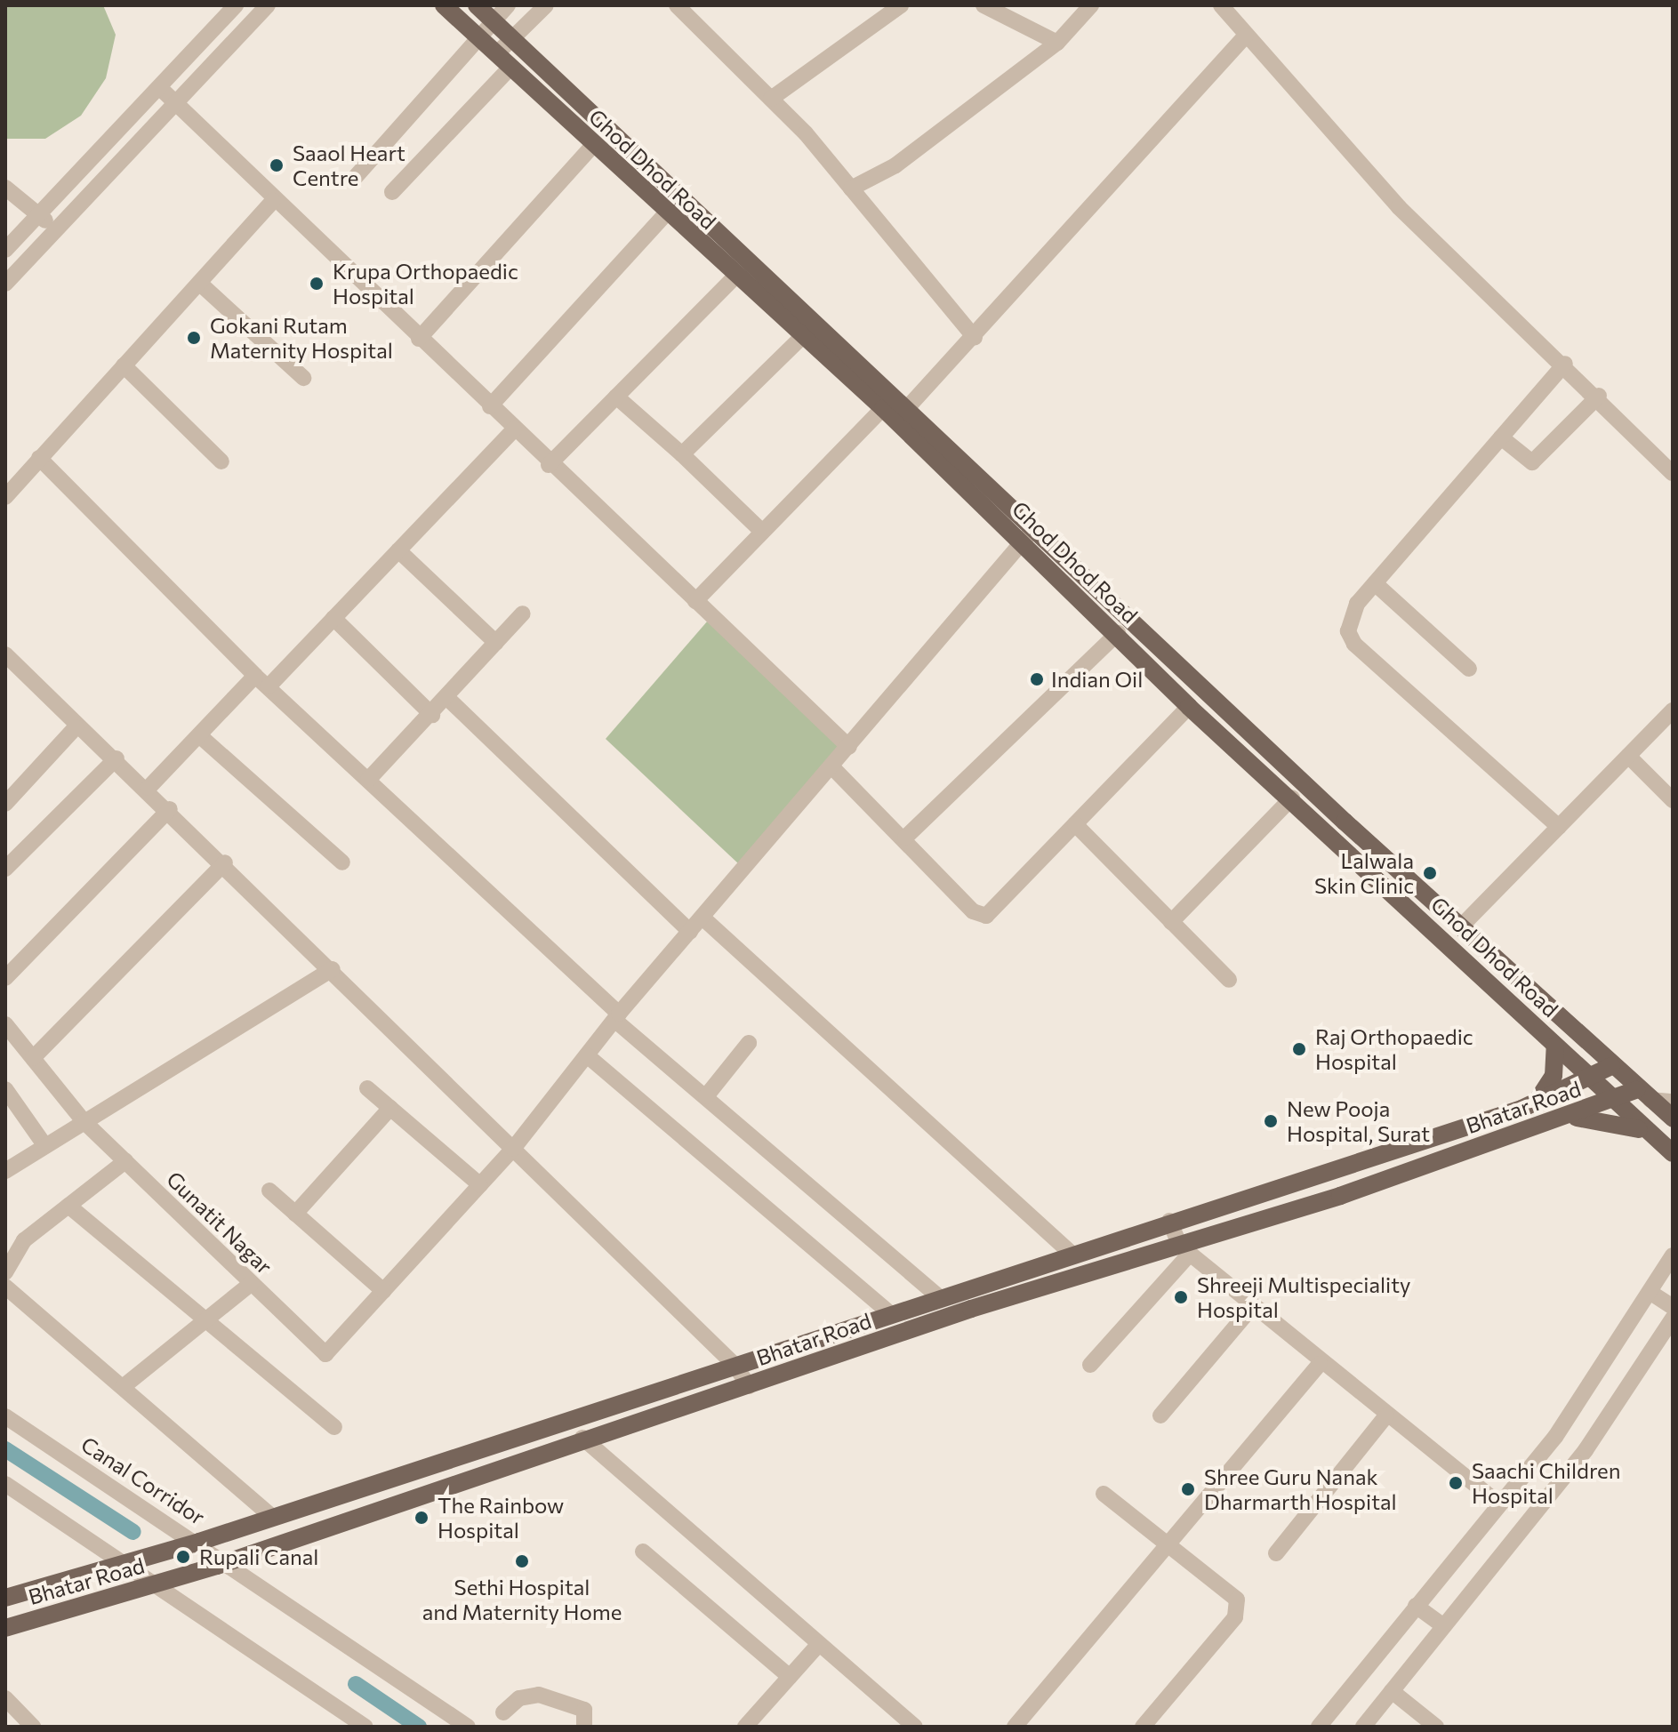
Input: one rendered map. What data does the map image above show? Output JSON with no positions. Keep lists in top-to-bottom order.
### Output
{
  "streets": {
    "main road": ["Ghod Dhod Road", "Bhatar Road"],
    "street": ["Gunatit Nagar", "Canal Corridor"]
  },
  "crossings": [
    ["Ghod Dhod Road", "Bhatar Road"],
    ["Bhatar Road", "Canal Corridor"]
  ],
  "places": [
    "Saaol Heart Centre",
    "Krupa Orthopaedic Hospital",
    "Gokani Rutam Maternity Hospital",
    "Indian Oil",
    "Lalwala Skin Clinic",
    "Raj Orthopaedic Hospital",
    "New Pooja Hospital, Surat",
    "Shreeji Multispeciality Hospital",
    "Saachi Children Hospital",
    "Shree Guru Nanak Dharmarth Hospital",
    "The Rainbow Hospital",
    "Rupali Canal",
    "Sethi Hospital and Maternity Home"
  ]
}
